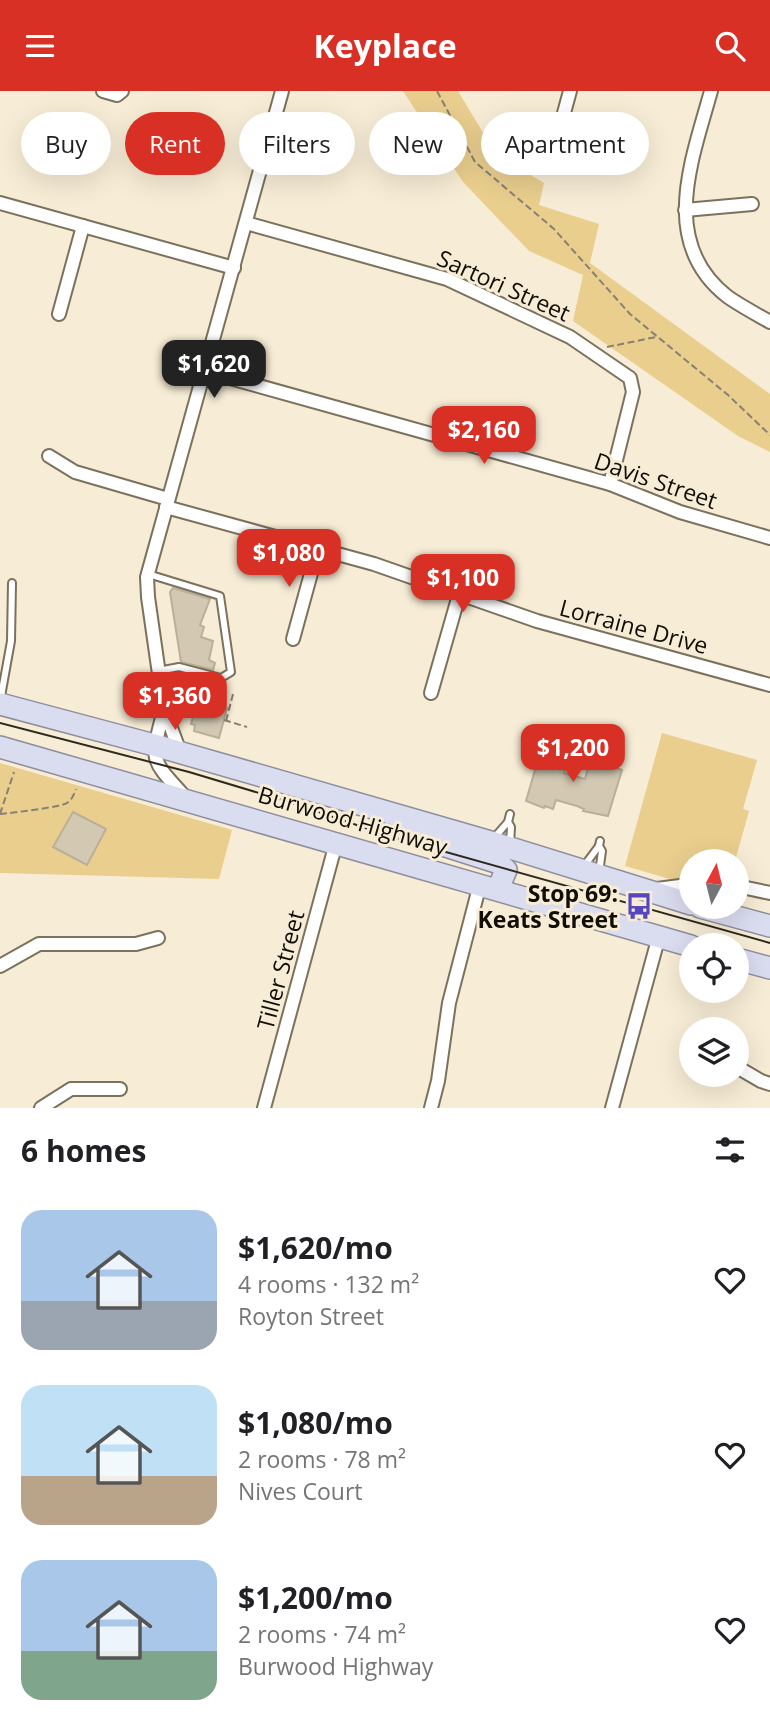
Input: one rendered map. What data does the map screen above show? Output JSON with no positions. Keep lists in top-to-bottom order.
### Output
{
  "streets": {
    "highway": ["Burwood Highway"],
    "street": [
      "Sartori Street",
      "Davis Street",
      "Lorraine Drive",
      "Tiller Street"
    ]
  },
  "crossings": [
    ["Sartori Street", "Davis Street"],
    ["Burwood Highway", "Tiller Street"]
  ],
  "places": {
    "bus stop": ["Stop 69: Keats Street"]
  },
  "north": "top",
  "page": {
    "header": "Keyplace",
    "chip": [
      "Buy",
      "Rent",
      "Filters",
      "New",
      "Apartment"
    ],
    "price": [
      "$1,620",
      "$2,160",
      "$1,080",
      "$1,100",
      "$1,360",
      "$1,200"
    ],
    "heading": "6 homes",
    "list": [
      {
        "name": "$1,620/mo",
        "note": "4 rooms · 132 m² · Royton Street"
      },
      {
        "name": "$1,080/mo",
        "note": "2 rooms · 78 m² · Nives Court"
      },
      {
        "name": "$1,200/mo",
        "note": "2 rooms · 74 m² · Burwood Highway"
      }
    ]
  }
}
